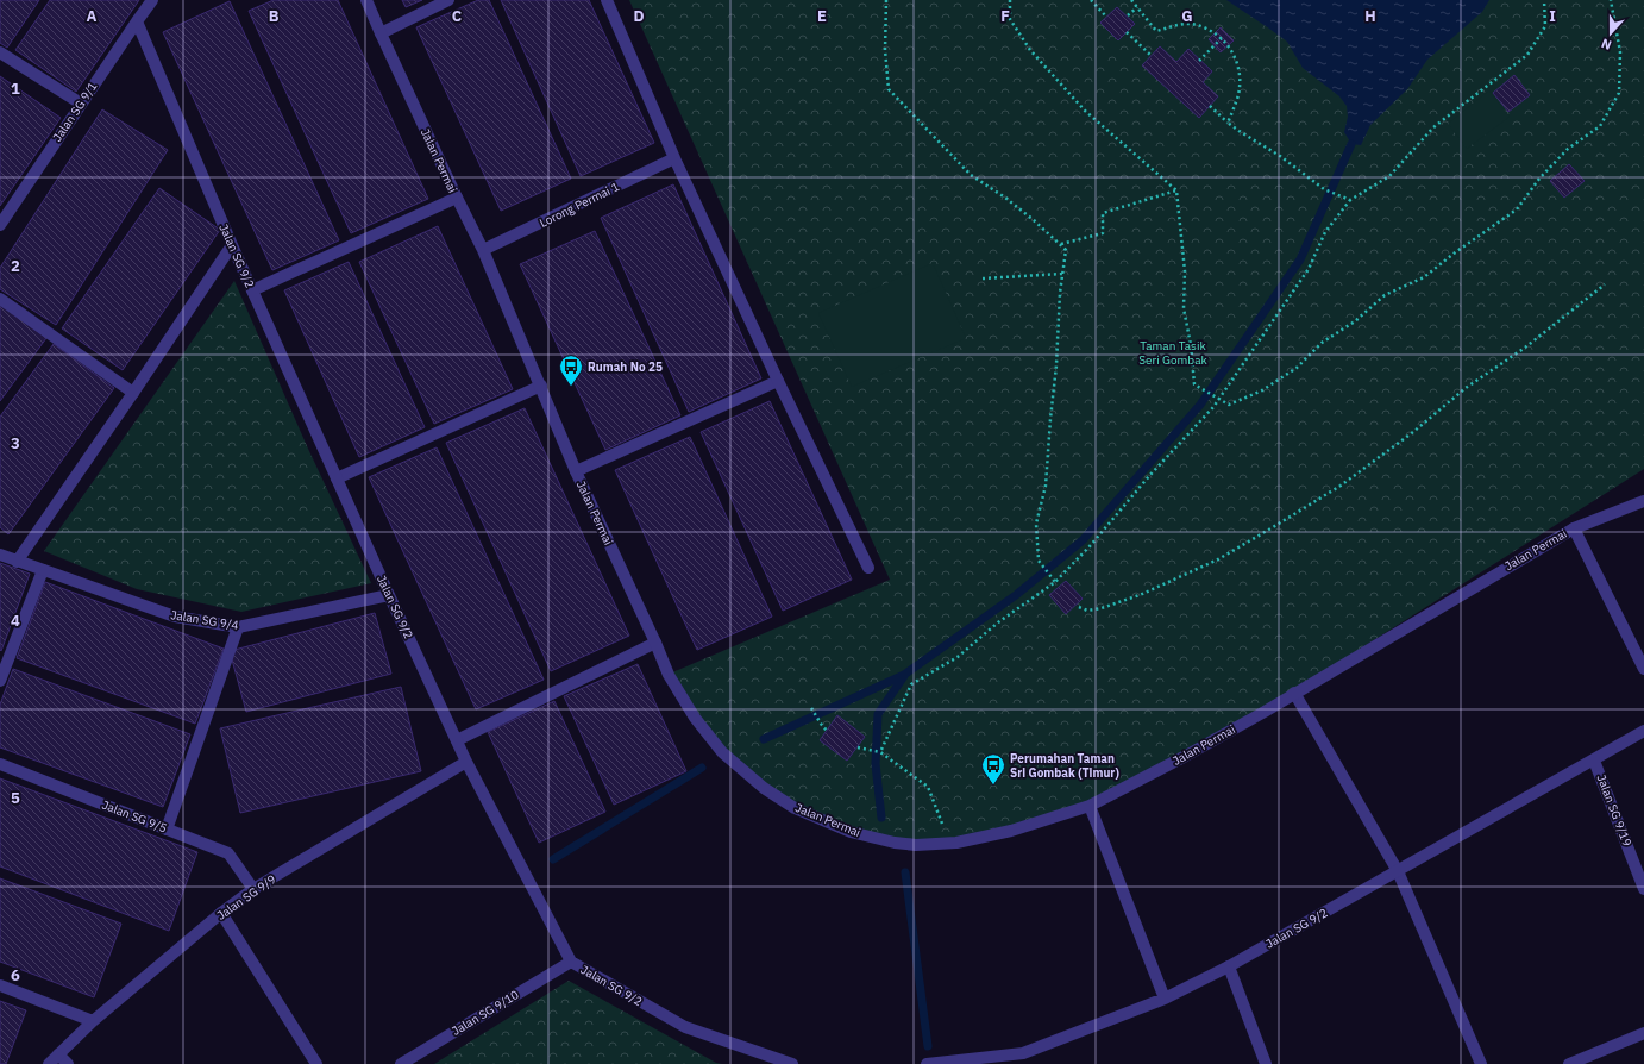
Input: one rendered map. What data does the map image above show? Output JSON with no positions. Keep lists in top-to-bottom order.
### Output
{
  "streets": {
    "street": [
      "Jalan SG 9/1",
      "Jalan Permai",
      "Lorong Permai 1",
      "Jalan SG 9/2",
      "Jalan SG 9/4",
      "Jalan SG 9/19",
      "Jalan SG 9/5",
      "Jalan SG 9/9",
      "Jalan SG 9/10"
    ]
  },
  "crossings": [
    ["Jalan SG 9/1", "Jalan SG 9/2"],
    ["Jalan Permai", "Lorong Permai 1"],
    ["Jalan SG 9/2", "Jalan SG 9/4"],
    ["Jalan SG 9/2", "Jalan SG 9/19"],
    ["Jalan SG 9/2", "Jalan SG 9/9"],
    ["Jalan SG 9/2", "Jalan SG 9/10"],
    ["Jalan SG 9/5", "Jalan SG 9/9"]
  ],
  "parks": ["Taman Tasik Seri Gombak"],
  "places": {
    "bus stop": ["Rumah No 25", "Perumahan Taman Sri Gombak (Timur)"]
  },
  "north": "bottom",
  "grid": {
    "columns": [
      "A",
      "B",
      "C",
      "D",
      "E",
      "F",
      "G",
      "H",
      "I"
    ],
    "rows": [
      "1",
      "2",
      "3",
      "4",
      "5",
      "6"
    ]
  }
}
